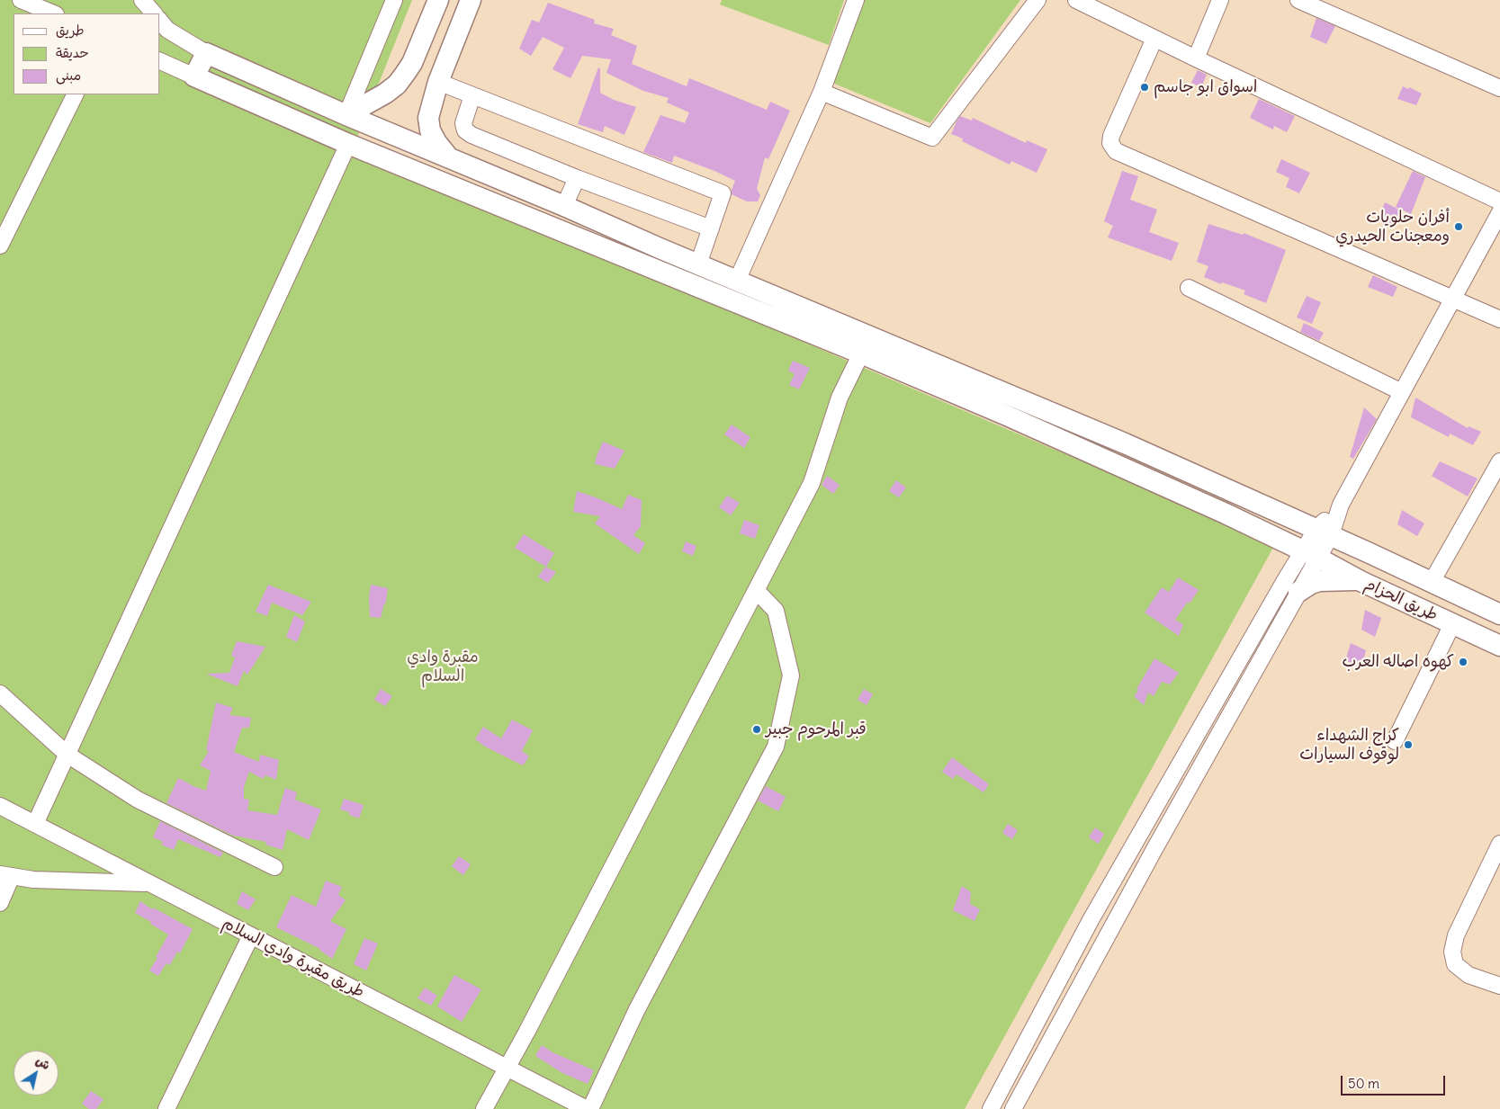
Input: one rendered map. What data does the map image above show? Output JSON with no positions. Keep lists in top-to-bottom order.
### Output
{
  "streets": {
    "main road": ["طريق الحزام"],
    "street": ["طريق مقبرة وادي السلام"]
  },
  "parks": ["مقبرة وادي السلام"],
  "places": [
    "اسواق ابو جاسم",
    "أفران حلويات ومعجنات الحيدري",
    "كهوه اصاله العرب",
    "قبر المرحوم جبير",
    "كراج الشهداء لوقوف السيارات"
  ],
  "legend": ["طريق", "حديقة", "مبنى"],
  "scale_bar": "50 m",
  "north": "top right"
}
